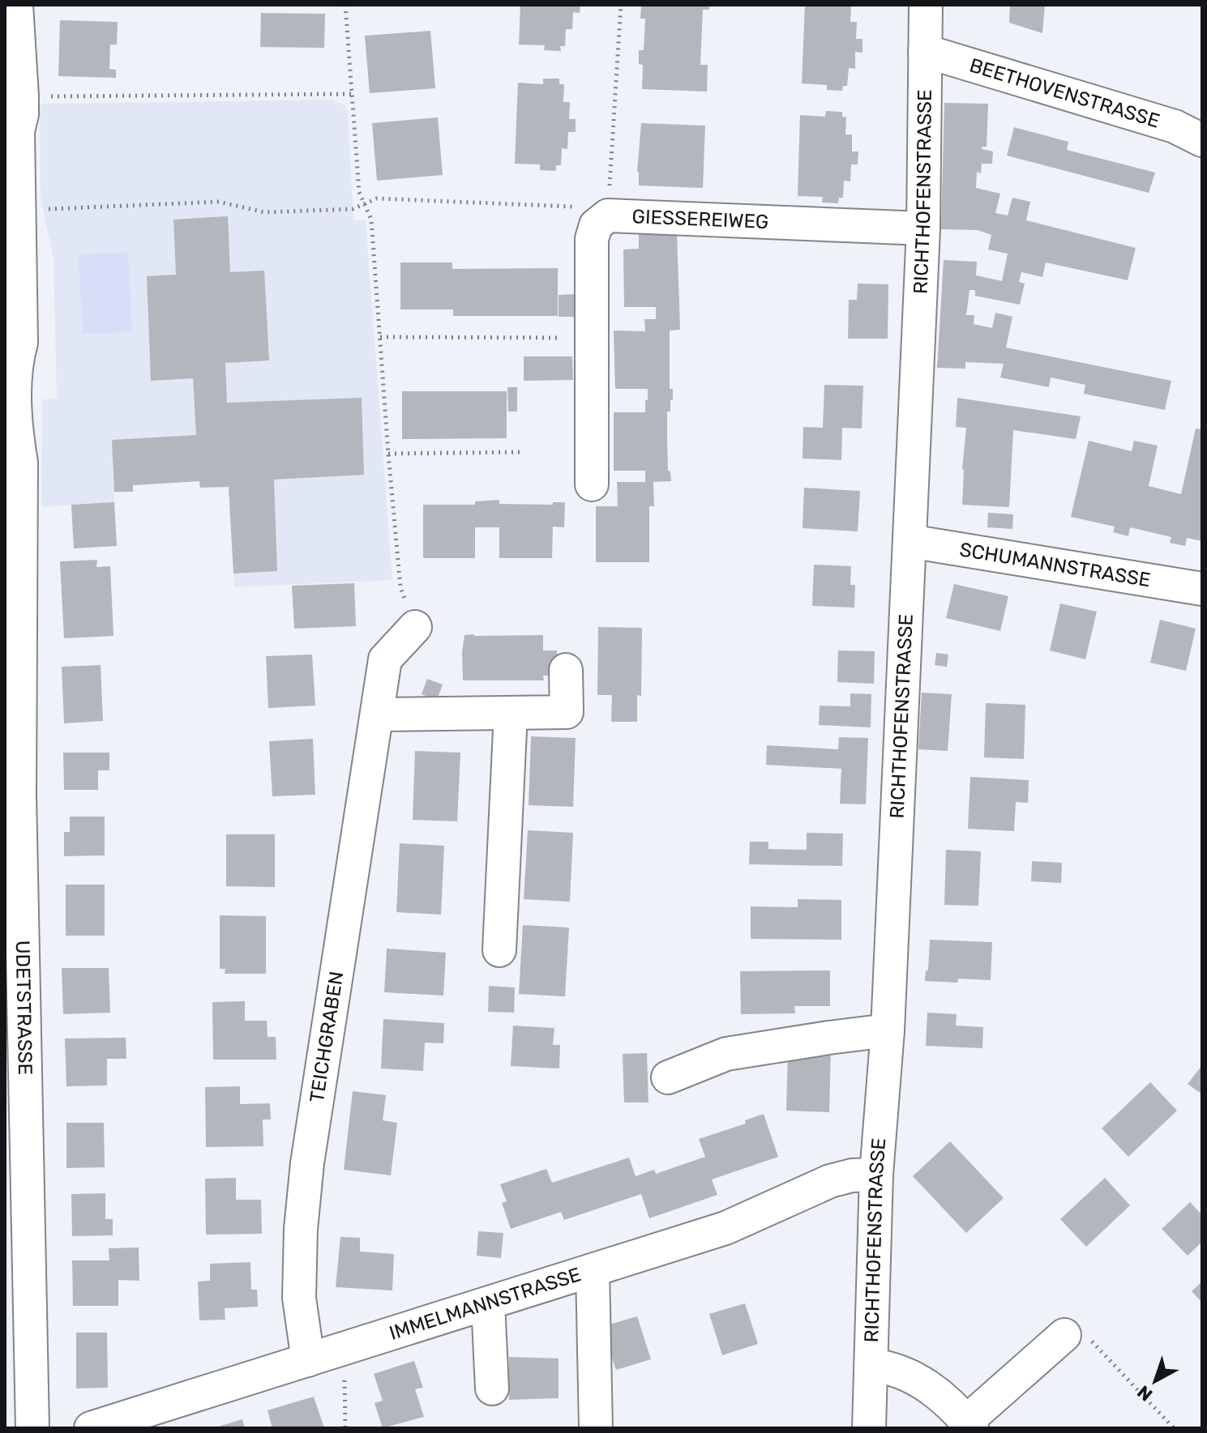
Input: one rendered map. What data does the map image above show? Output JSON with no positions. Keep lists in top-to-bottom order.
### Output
{
  "streets": {
    "street": [
      "BEETHOVENSTRASSE",
      "RICHTHOFENSTRASSE",
      "GIESSEREIWEG",
      "SCHUMANNSTRASSE",
      "UDETSTRASSE",
      "TEICHGRABEN",
      "IMMELMANNSTRASSE"
    ]
  },
  "crossings": [
    ["BEETHOVENSTRASSE", "RICHTHOFENSTRASSE"],
    ["RICHTHOFENSTRASSE", "GIESSEREIWEG"],
    ["RICHTHOFENSTRASSE", "SCHUMANNSTRASSE"],
    ["RICHTHOFENSTRASSE", "IMMELMANNSTRASSE"],
    ["TEICHGRABEN", "IMMELMANNSTRASSE"]
  ],
  "north": "bottom left"
}
